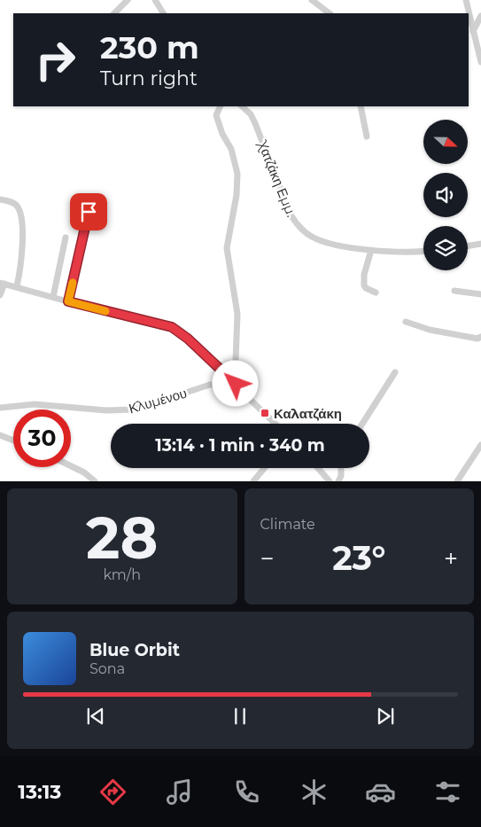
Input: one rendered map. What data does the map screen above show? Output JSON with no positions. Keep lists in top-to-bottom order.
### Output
{
  "streets": {
    "street": ["Χατζάκη Εμμ.", "Κλυμένου"]
  },
  "places": {
    "transit": ["Καλατζάκη"]
  },
  "north": "right",
  "page": {
    "turn": ["230 m", "Turn right"],
    "limit": "30",
    "trip": "13:14 · 1 min · 340 m",
    "tile": [
      ["28", "km/h"],
      "Climate"
    ],
    "heat": ["−", "23°", "+"],
    "song": ["Blue Orbit", "Sona"],
    "tabs": "13:13"
  }
}
